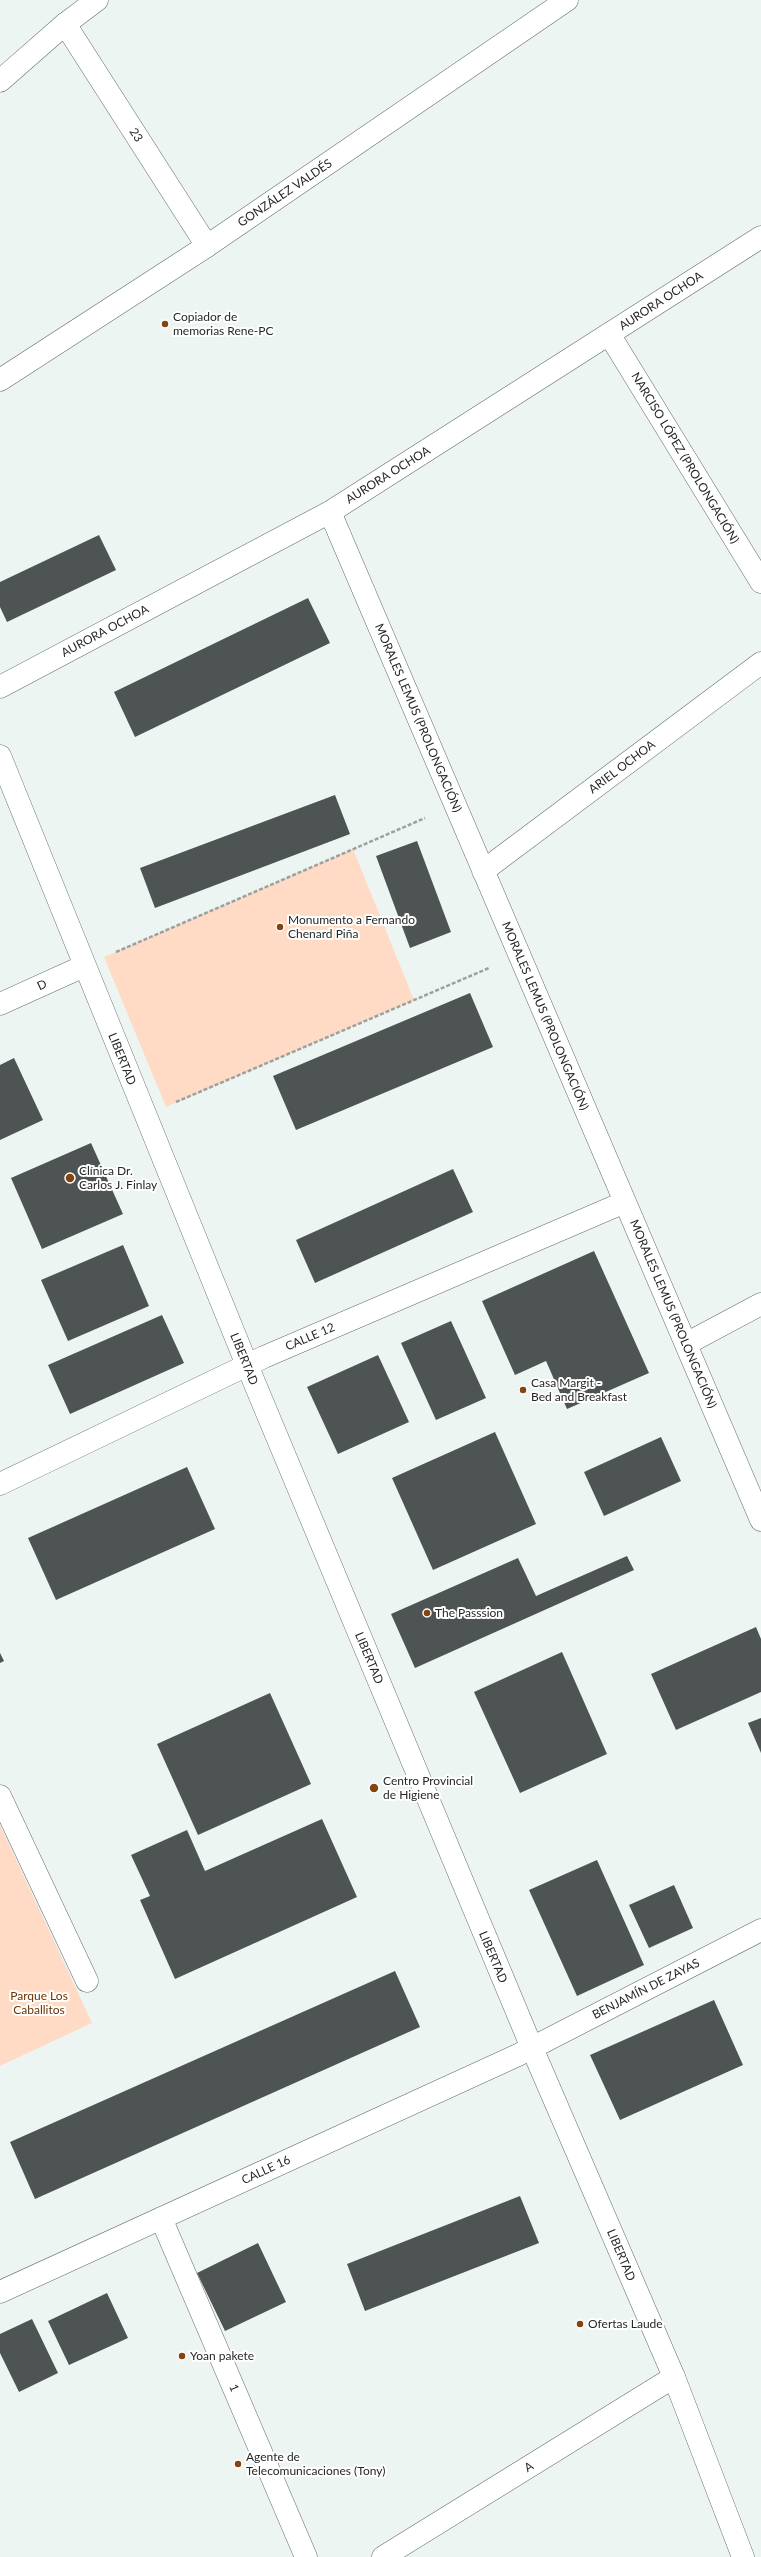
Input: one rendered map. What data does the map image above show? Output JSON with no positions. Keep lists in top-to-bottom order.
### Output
{
  "streets": {
    "street": [
      "23",
      "GONZÁLEZ VALDÉS",
      "AURORA OCHOA",
      "NARCISO LÓPEZ (PROLONGACIÓN)",
      "MORALES LEMUS (PROLONGACIÓN)",
      "ARIEL OCHOA",
      "D",
      "LIBERTAD",
      "CALLE 12",
      "BENJAMÍN DE ZAYAS",
      "CALLE 16",
      "1",
      "A"
    ]
  },
  "crossings": [
    ["23", "GONZÁLEZ VALDÉS"],
    ["AURORA OCHOA", "NARCISO LÓPEZ (PROLONGACIÓN)"],
    ["AURORA OCHOA", "MORALES LEMUS (PROLONGACIÓN)"],
    ["MORALES LEMUS (PROLONGACIÓN)", "ARIEL OCHOA"],
    ["MORALES LEMUS (PROLONGACIÓN)", "CALLE 12"],
    ["D", "LIBERTAD"],
    ["LIBERTAD", "CALLE 12"],
    ["LIBERTAD", "BENJAMÍN DE ZAYAS"],
    ["LIBERTAD", "CALLE 16"],
    ["LIBERTAD", "A"],
    ["BENJAMÍN DE ZAYAS", "CALLE 16"],
    ["CALLE 16", "1"]
  ],
  "parks": ["Parque Los Caballitos"],
  "places": [
    "Copiador de memorias Rene-PC",
    "Monumento a Fernando Chenard Piña",
    "Clínica Dr. Carlos J. Finlay",
    "Casa Margit - Bed and Breakfast",
    "The Passsion",
    "Centro Provincial de Higiene",
    "Ofertas Laude",
    "Yoan pakete",
    "Agente de Telecomunicaciones (Tony)"
  ]
}
